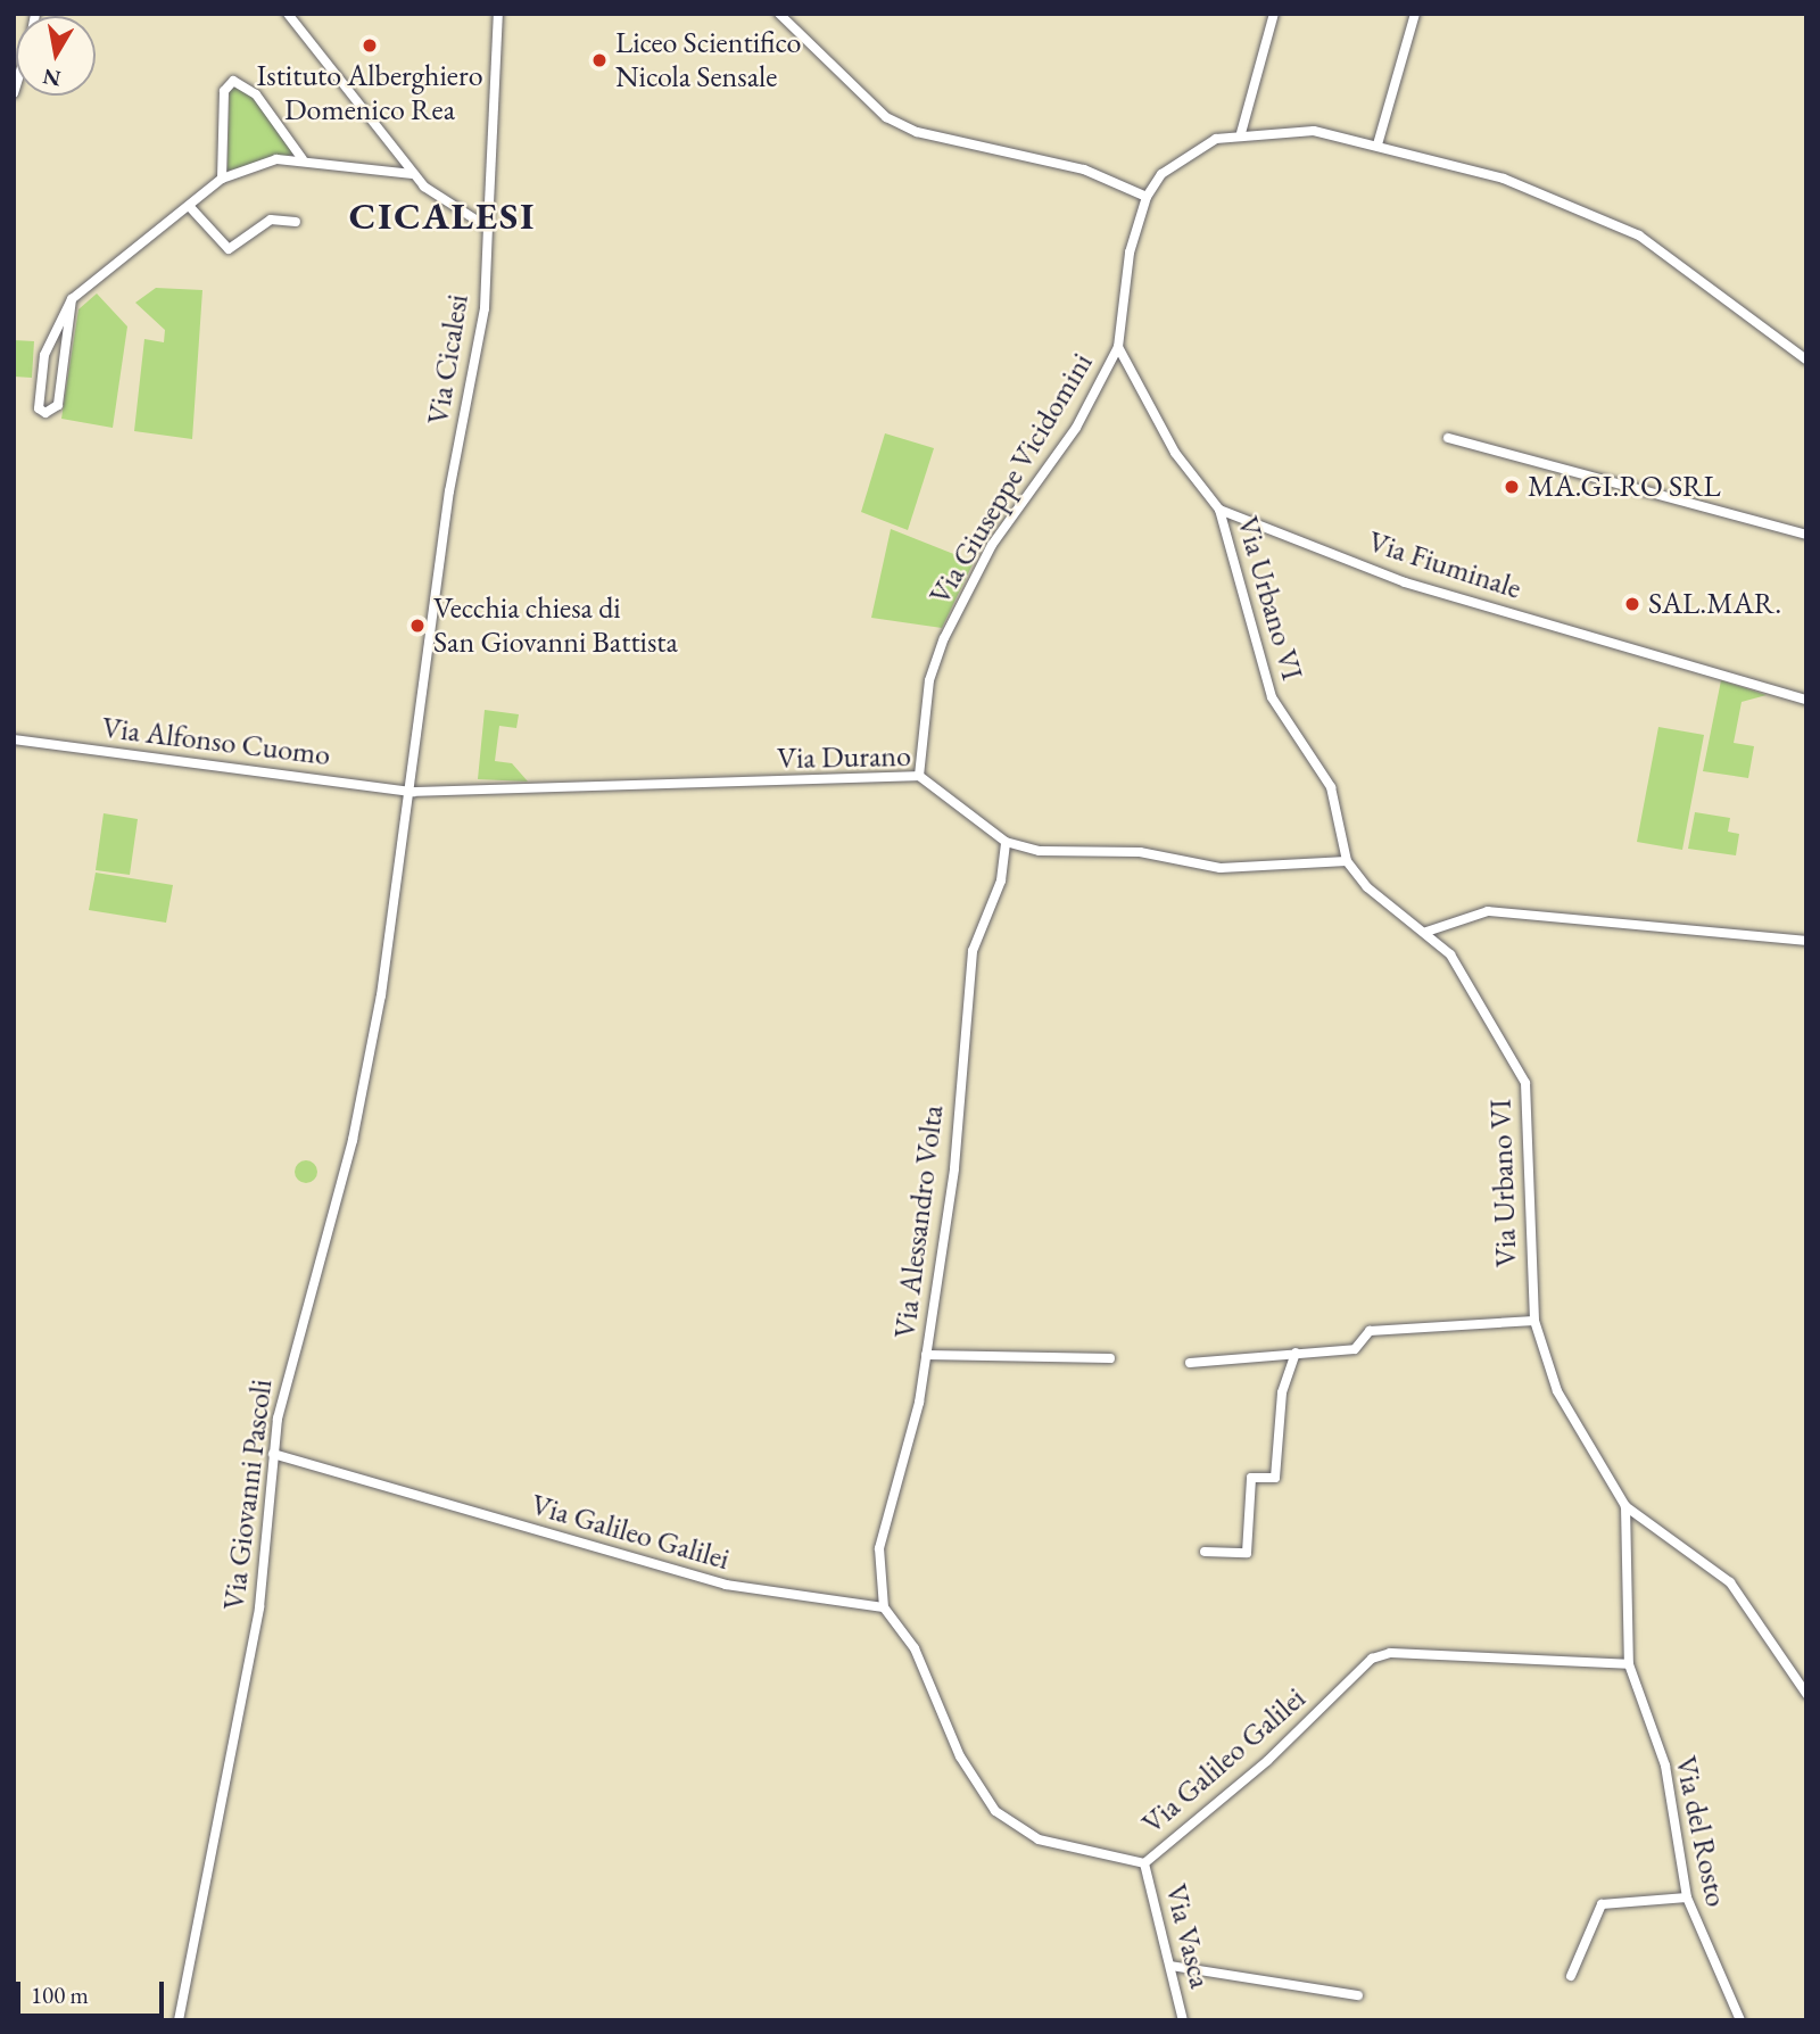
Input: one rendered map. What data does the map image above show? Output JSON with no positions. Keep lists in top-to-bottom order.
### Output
{
  "streets": {
    "street": [
      "Via Cicalesi",
      "Via Giuseppe Vicidomini",
      "Via Fiuminale",
      "Via Urbano VI",
      "Via Alfonso Cuomo",
      "Via Durano",
      "Via Alessandro Volta",
      "Via Giovanni Pascoli",
      "Via Galileo Galilei",
      "Via del Rosto",
      "Via Vasca"
    ]
  },
  "crossings": [
    ["Via Cicalesi", "Via Alfonso Cuomo"],
    ["Via Cicalesi", "Via Durano"],
    ["Via Cicalesi", "Via Giovanni Pascoli"],
    ["Via Giuseppe Vicidomini", "Via Urbano VI"],
    ["Via Giuseppe Vicidomini", "Via Durano"],
    ["Via Fiuminale", "Via Urbano VI"],
    ["Via Urbano VI", "Via Durano"],
    ["Via Urbano VI", "Via del Rosto"],
    ["Via Alfonso Cuomo", "Via Durano"],
    ["Via Alfonso Cuomo", "Via Giovanni Pascoli"],
    ["Via Durano", "Via Alessandro Volta"],
    ["Via Durano", "Via Giovanni Pascoli"],
    ["Via Alessandro Volta", "Via Galileo Galilei"],
    ["Via Giovanni Pascoli", "Via Galileo Galilei"],
    ["Via Galileo Galilei", "Via del Rosto"],
    ["Via Galileo Galilei", "Via Vasca"]
  ],
  "districts": ["CICALESI"],
  "places": [
    "Istituto Alberghiero Domenico Rea",
    "Liceo Scientifico Nicola Sensale",
    "MA.GI.RO SRL",
    "SAL.MAR.",
    "Vecchia chiesa di San Giovanni Battista"
  ],
  "scale_bar": "100 m",
  "north": "bottom"
}
